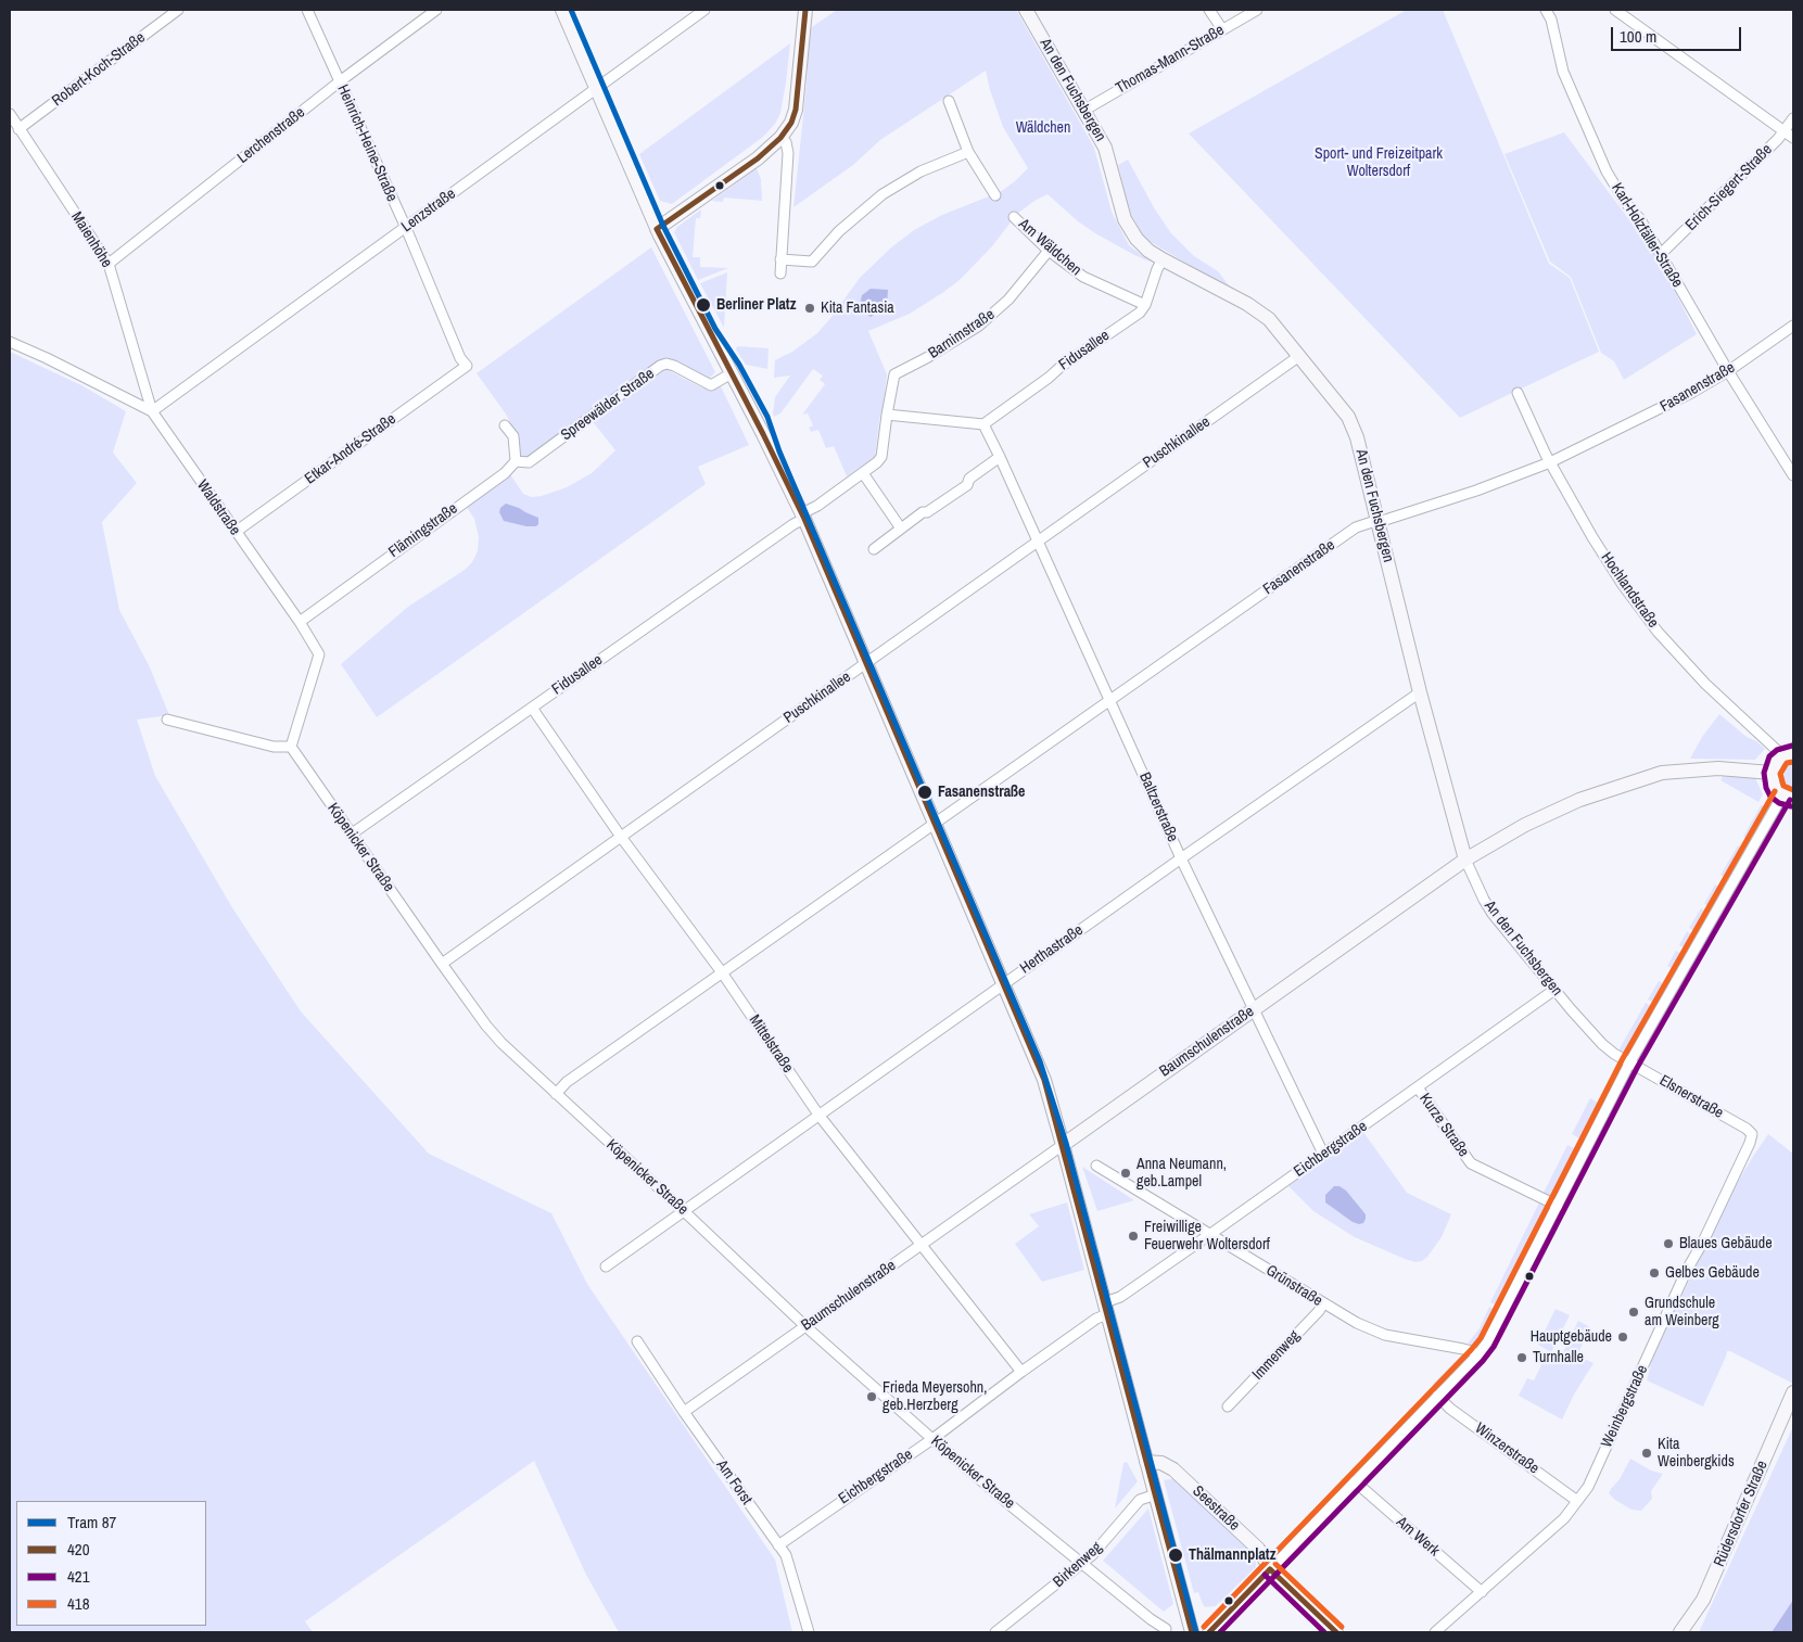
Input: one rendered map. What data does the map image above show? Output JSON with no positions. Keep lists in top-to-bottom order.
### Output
{
  "streets": {
    "street": [
      "Thomas-Mann-Straße",
      "Robert-Koch-Straße",
      "An den Fuchsbergen",
      "Lerchenstraße",
      "Heinrich-Heine-Straße",
      "Erich-Siegert-Straße",
      "Lenzstraße",
      "Karl-Holzfäller-Straße",
      "Maienhöhe",
      "Am Wäldchen",
      "Barnimstraße",
      "Fidusallee",
      "Fasanenstraße",
      "Spreewälder Straße",
      "Puschkinallee",
      "Etkar-André-Straße",
      "Waldstraße",
      "Flämingstraße",
      "Hochlandstraße",
      "Baltzerstraße",
      "Köpenicker Straße",
      "Herthastraße",
      "Baumschulenstraße",
      "Mittelstraße",
      "Elsnerstraße",
      "Kurze Straße",
      "Eichbergstraße",
      "Grünstraße",
      "Immenweg",
      "Weinbergstraße",
      "Winzerstraße",
      "Am Forst",
      "Seestraße",
      "Rüdersdorfer Straße",
      "Am Werk",
      "Birkenweg"
    ]
  },
  "crossings": [
    ["Thomas-Mann-Straße", "An den Fuchsbergen"],
    ["Robert-Koch-Straße", "Maienhöhe"],
    ["An den Fuchsbergen", "Fasanenstraße"],
    ["An den Fuchsbergen", "Puschkinallee"],
    ["An den Fuchsbergen", "Herthastraße"],
    ["An den Fuchsbergen", "Baumschulenstraße"],
    ["An den Fuchsbergen", "Elsnerstraße"],
    ["An den Fuchsbergen", "Eichbergstraße"],
    ["Lerchenstraße", "Heinrich-Heine-Straße"],
    ["Lerchenstraße", "Maienhöhe"],
    ["Heinrich-Heine-Straße", "Lenzstraße"],
    ["Heinrich-Heine-Straße", "Etkar-André-Straße"],
    ["Erich-Siegert-Straße", "Karl-Holzfäller-Straße"],
    ["Lenzstraße", "Maienhöhe"],
    ["Lenzstraße", "Waldstraße"],
    ["Karl-Holzfäller-Straße", "Fasanenstraße"],
    ["Maienhöhe", "Waldstraße"],
    ["Am Wäldchen", "Barnimstraße"],
    ["Am Wäldchen", "Fidusallee"],
    ["Barnimstraße", "Fidusallee"],
    ["Fidusallee", "Köpenicker Straße"],
    ["Fidusallee", "Mittelstraße"],
    ["Fasanenstraße", "Hochlandstraße"],
    ["Fasanenstraße", "Baltzerstraße"],
    ["Fasanenstraße", "Köpenicker Straße"],
    ["Fasanenstraße", "Mittelstraße"],
    ["Spreewälder Straße", "Flämingstraße"],
    ["Puschkinallee", "Baltzerstraße"],
    ["Puschkinallee", "Köpenicker Straße"],
    ["Puschkinallee", "Mittelstraße"],
    ["Etkar-André-Straße", "Waldstraße"],
    ["Waldstraße", "Flämingstraße"],
    ["Waldstraße", "Köpenicker Straße"],
    ["Baltzerstraße", "Herthastraße"],
    ["Baltzerstraße", "Baumschulenstraße"],
    ["Baltzerstraße", "Eichbergstraße"],
    ["Köpenicker Straße", "Herthastraße"],
    ["Köpenicker Straße", "Baumschulenstraße"],
    ["Köpenicker Straße", "Eichbergstraße"],
    ["Köpenicker Straße", "Birkenweg"],
    ["Herthastraße", "Mittelstraße"],
    ["Baumschulenstraße", "Mittelstraße"],
    ["Baumschulenstraße", "Am Forst"],
    ["Mittelstraße", "Eichbergstraße"],
    ["Elsnerstraße", "Weinbergstraße"],
    ["Kurze Straße", "Eichbergstraße"],
    ["Eichbergstraße", "Grünstraße"],
    ["Eichbergstraße", "Am Forst"],
    ["Grünstraße", "Immenweg"],
    ["Weinbergstraße", "Winzerstraße"],
    ["Weinbergstraße", "Am Werk"]
  ],
  "parks": ["Wäldchen", "Sport- und Freizeitpark Woltersdorf"],
  "places": [
    "Berliner Platz",
    "Kita Fantasia",
    "Fasanenstraße",
    "Anna Neumann, geb.Lampel",
    "Freiwillige Feuerwehr Woltersdorf",
    "Blaues Gebäude",
    "Gelbes Gebäude",
    "Grundschule am Weinberg",
    "Hauptgebäude",
    "Turnhalle",
    "Frieda Meyersohn, geb.Herzberg",
    "Kita Weinbergkids",
    "Thälmannplatz"
  ],
  "lines": [
    "tram line 87",
    "transit line 420",
    "transit line 421",
    "transit line 418"
  ],
  "legend": [
    "Tram 87",
    "420",
    "421",
    "418"
  ],
  "scale_bar": "100 m"
}
